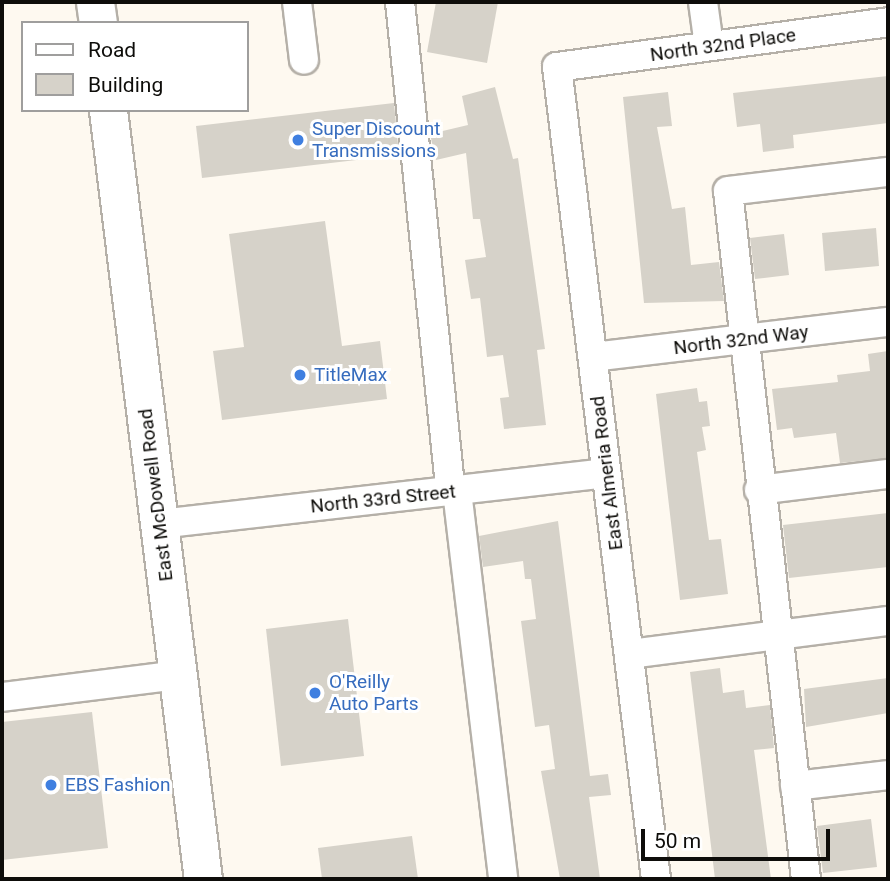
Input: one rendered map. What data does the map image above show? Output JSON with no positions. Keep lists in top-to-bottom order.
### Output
{
  "streets": {
    "main road": ["East McDowell Road"],
    "street": [
      "North 32nd Place",
      "North 32nd Way",
      "East Almeria Road",
      "North 33rd Street"
    ]
  },
  "crossings": [
    ["North 32nd Place", "East Almeria Road"],
    ["North 32nd Way", "East Almeria Road"],
    ["East Almeria Road", "North 33rd Street"],
    ["East McDowell Road", "North 33rd Street"]
  ],
  "places": [
    "Super Discount Transmissions",
    "TitleMax",
    "O'Reilly Auto Parts",
    "EBS Fashion"
  ],
  "legend": ["Road", "Building"],
  "scale_bar": "50 m"
}
